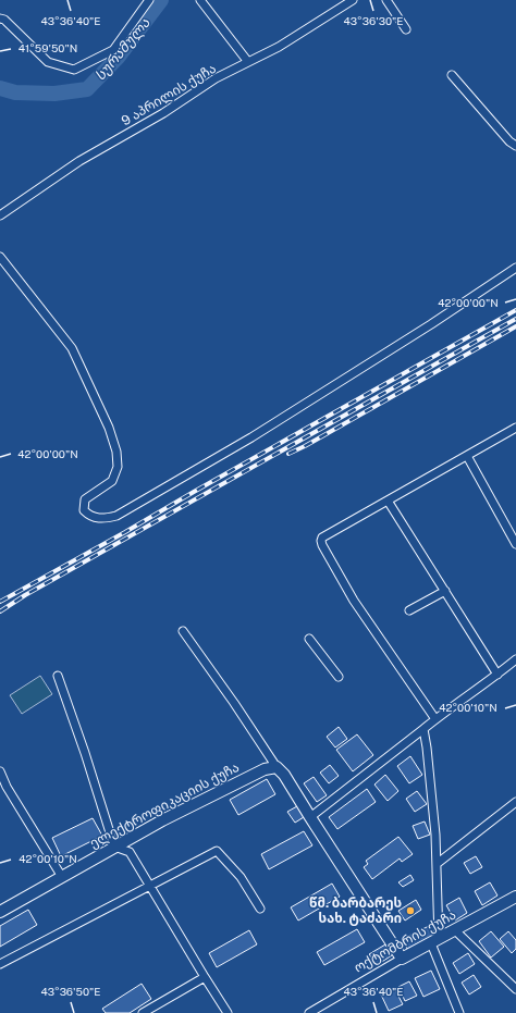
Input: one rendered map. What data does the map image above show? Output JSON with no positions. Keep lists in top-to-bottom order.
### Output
{
  "streets": {
    "street": ["9 აპრილის ქუჩა", "ელექტროფიკაციის ქუჩა", "ოქტომბრის ქუჩა"]
  },
  "water": ["სურამულა"],
  "places": ["წმ. ბარბარეს სახ. ტაძარი"],
  "coordinates": [
    "43°36'40\"E",
    "43°36'30\"E",
    "41°59'50\"N",
    "42°00'00\"N",
    "42°00'10\"N",
    "43°36'50\"E"
  ]
}
